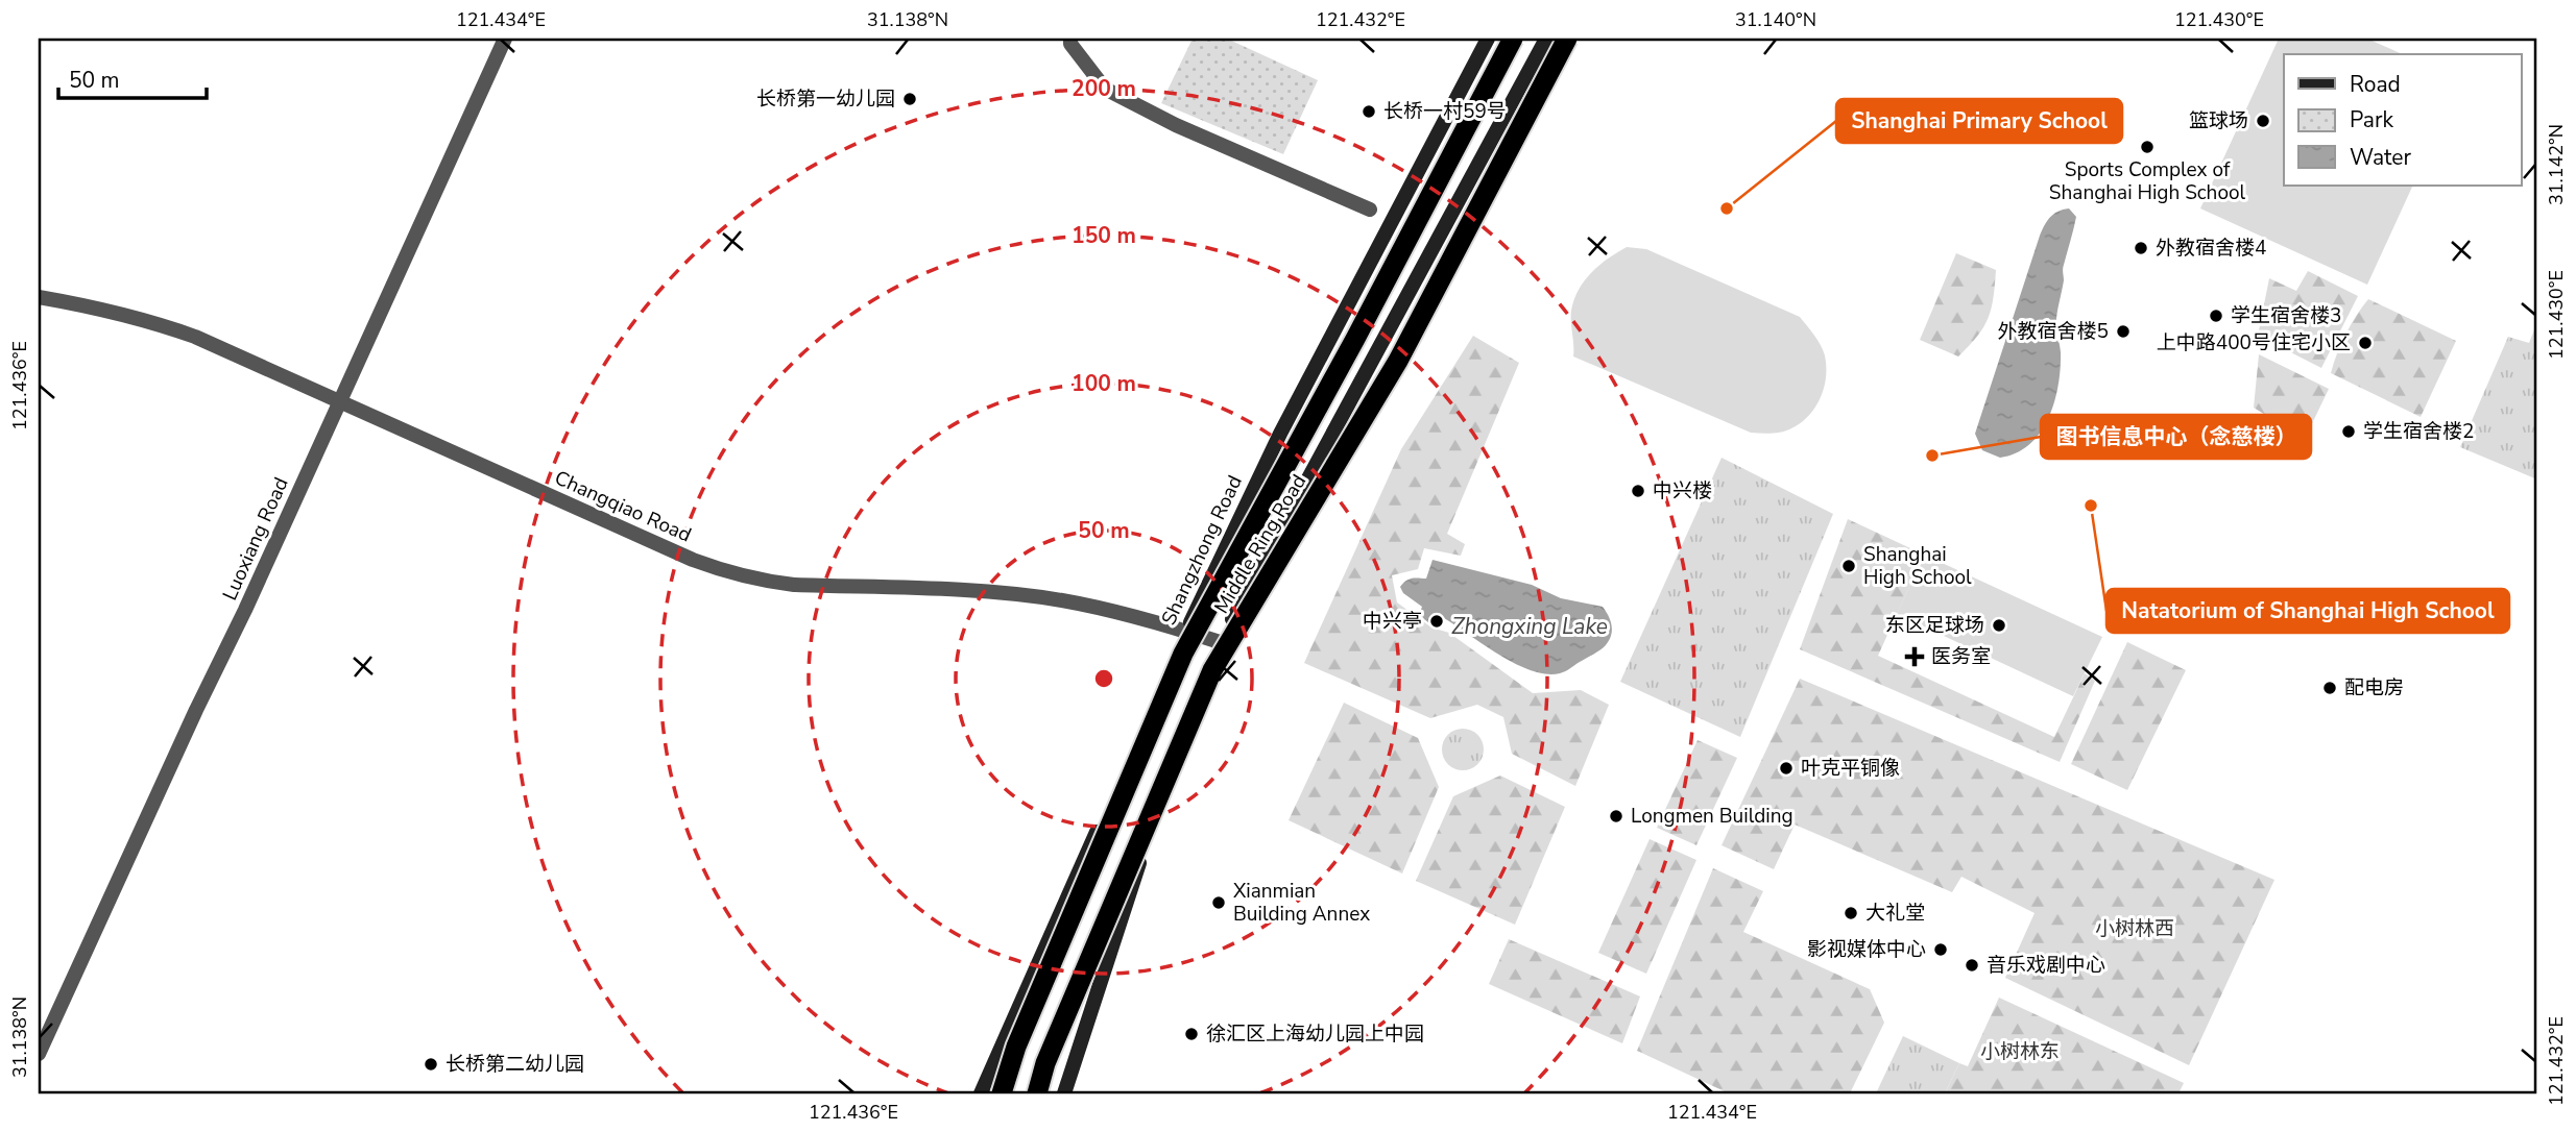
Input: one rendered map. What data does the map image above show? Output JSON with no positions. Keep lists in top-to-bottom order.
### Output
{
  "streets": {
    "highway": ["Middle Ring Road"],
    "main road": ["Shangzhong Road"],
    "street": ["Changqiao Road", "Luoxiang Road"]
  },
  "crossings": [
    ["Changqiao Road", "Luoxiang Road"],
    ["Changqiao Road", "Shangzhong Road"]
  ],
  "water": ["Zhongxing Lake"],
  "parks": ["小树林西", "小树林东"],
  "places": {
    "other": [
      "长桥第一幼儿园",
      "长桥一村59号",
      "篮球场",
      "Sports Complex of Shanghai High School",
      "Shanghai Primary School",
      "外教宿舍楼4",
      "学生宿舍楼3",
      "外教宿舍楼5",
      "上中路400号住宅小区",
      "学生宿舍楼2",
      "图书信息中心（念慈楼）",
      "中兴楼",
      "Natatorium of Shanghai High School",
      "Shanghai High School",
      "中兴亭",
      "东区足球场",
      "配电房",
      "叶克平铜像",
      "Longmen Building",
      "Xianmian Building Annex",
      "大礼堂",
      "影视媒体中心",
      "音乐戏剧中心",
      "徐汇区上海幼儿园上中园",
      "长桥第二幼儿园"
    ],
    "health": ["医务室"]
  },
  "legend": ["Road", "Park", "Water"],
  "scale_bar": "50 m",
  "coordinates": [
    "121.434°E",
    "31.138°N",
    "121.432°E",
    "31.140°N",
    "121.430°E",
    "31.142°N",
    "121.436°E"
  ],
  "rings": [
    "200 m",
    "150 m",
    "100 m",
    "50 m"
  ]
}
